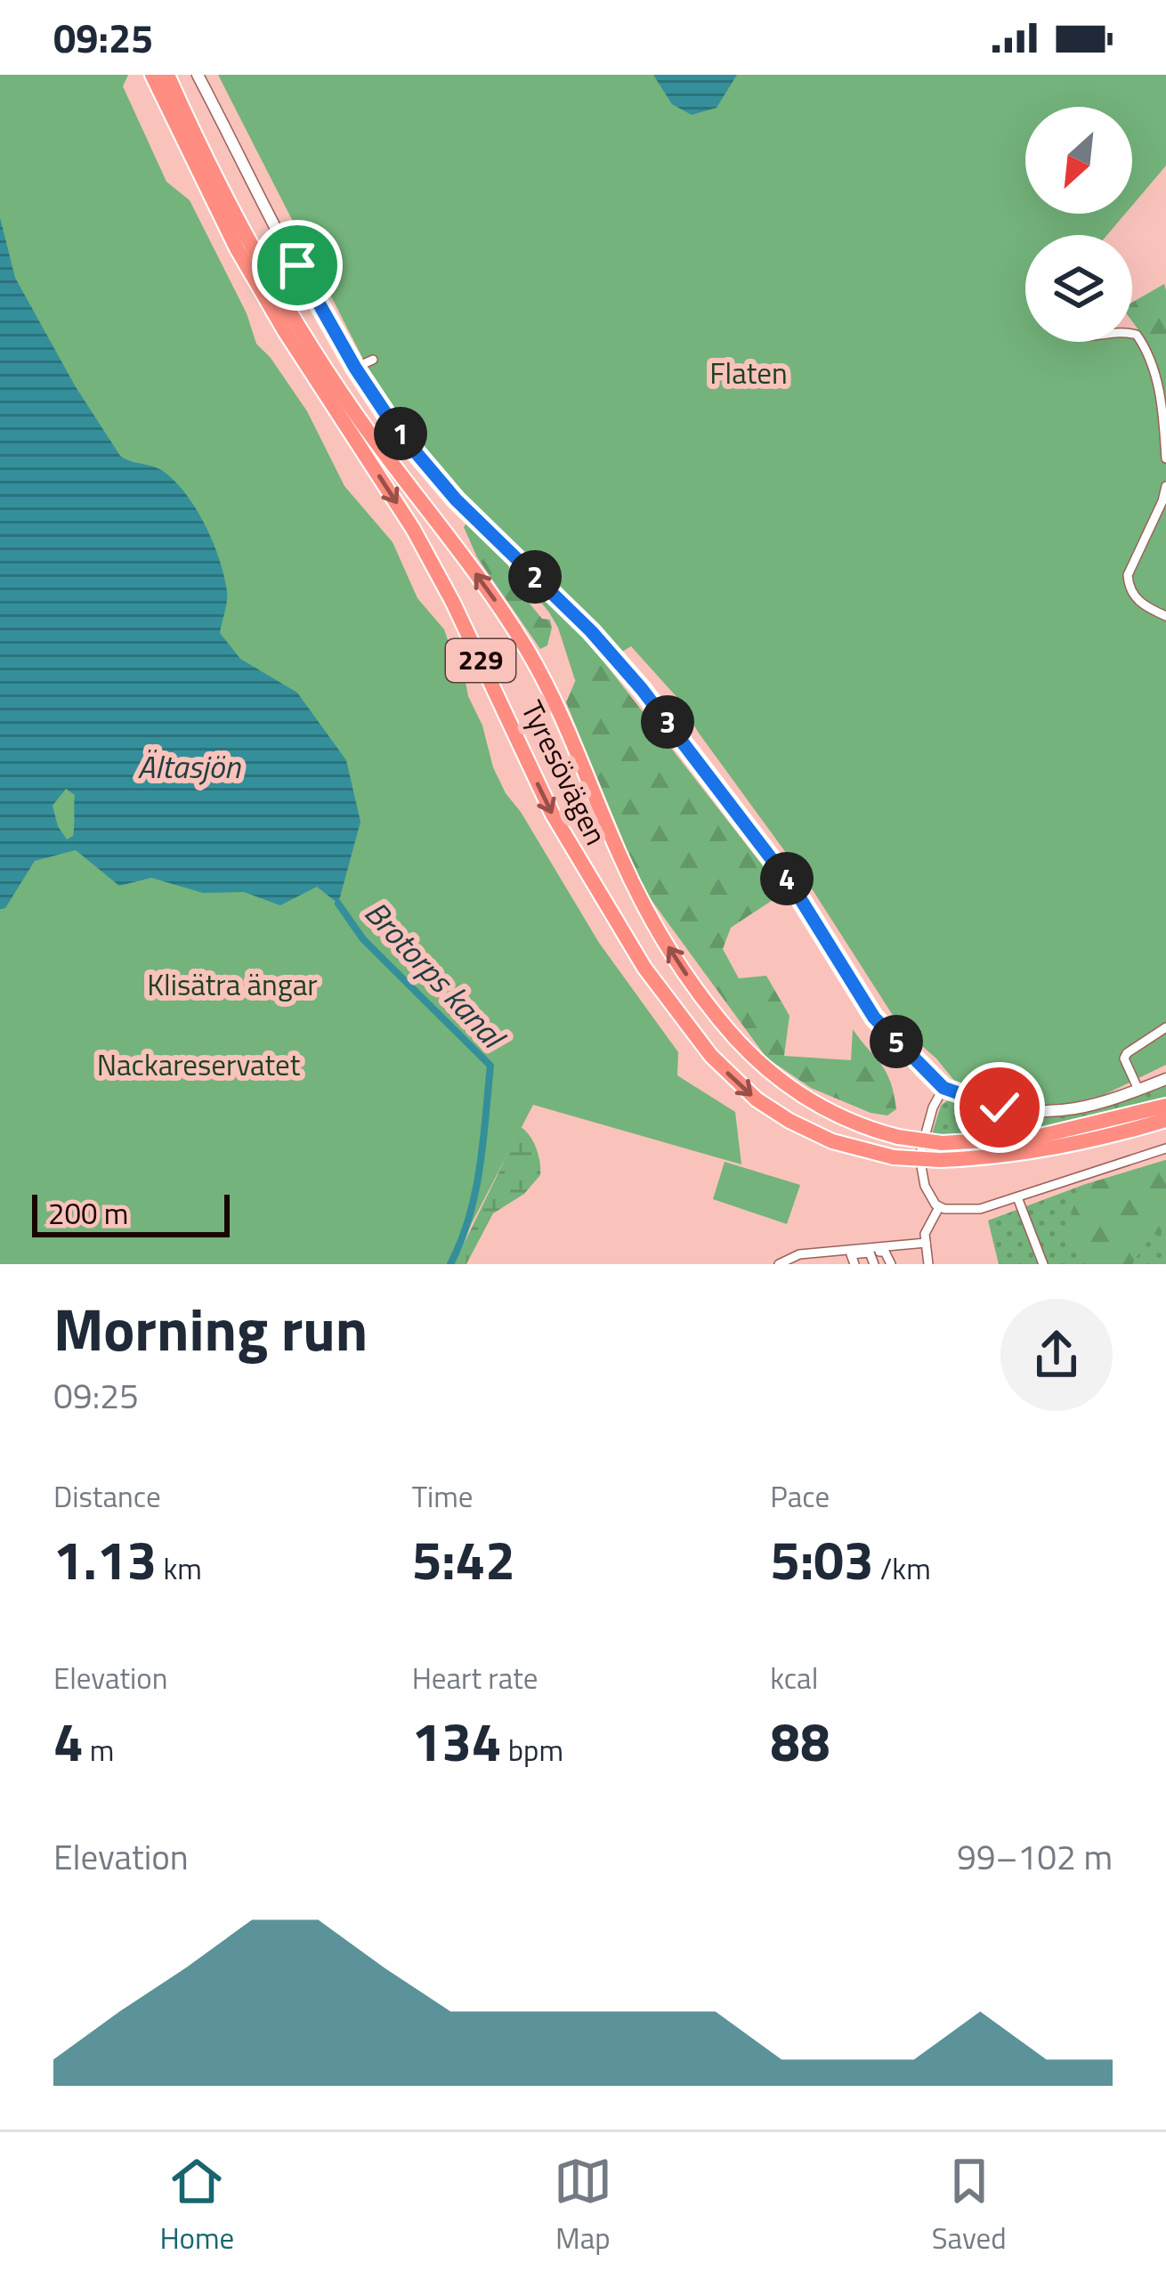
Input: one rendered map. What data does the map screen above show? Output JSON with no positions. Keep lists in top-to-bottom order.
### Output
{
  "streets": {
    "highway": ["229", "Tyresövägen"]
  },
  "water": ["Ältasjön", "Brotorps kanal"],
  "parks": ["Flaten", "Klisätra ängar", "Nackareservatet"],
  "scale_bar": "200 m",
  "north": "bottom left",
  "page": {
    "status": "09:25",
    "pins": [
      "1",
      "2",
      "3",
      "4",
      "5"
    ],
    "scale": "200 m",
    "heading": ["Morning run", "09:25"],
    "stats": [
      ["Distance", "1.13 km"],
      ["Time", "5:42"],
      ["Pace", "5:03 /km"],
      ["Elevation", "4 m"],
      ["Heart rate", "134 bpm"],
      ["kcal", "88"]
    ],
    "chart": ["Elevation", "99–102 m"],
    "tabs": ["Home", "Map", "Saved"]
  }
}
